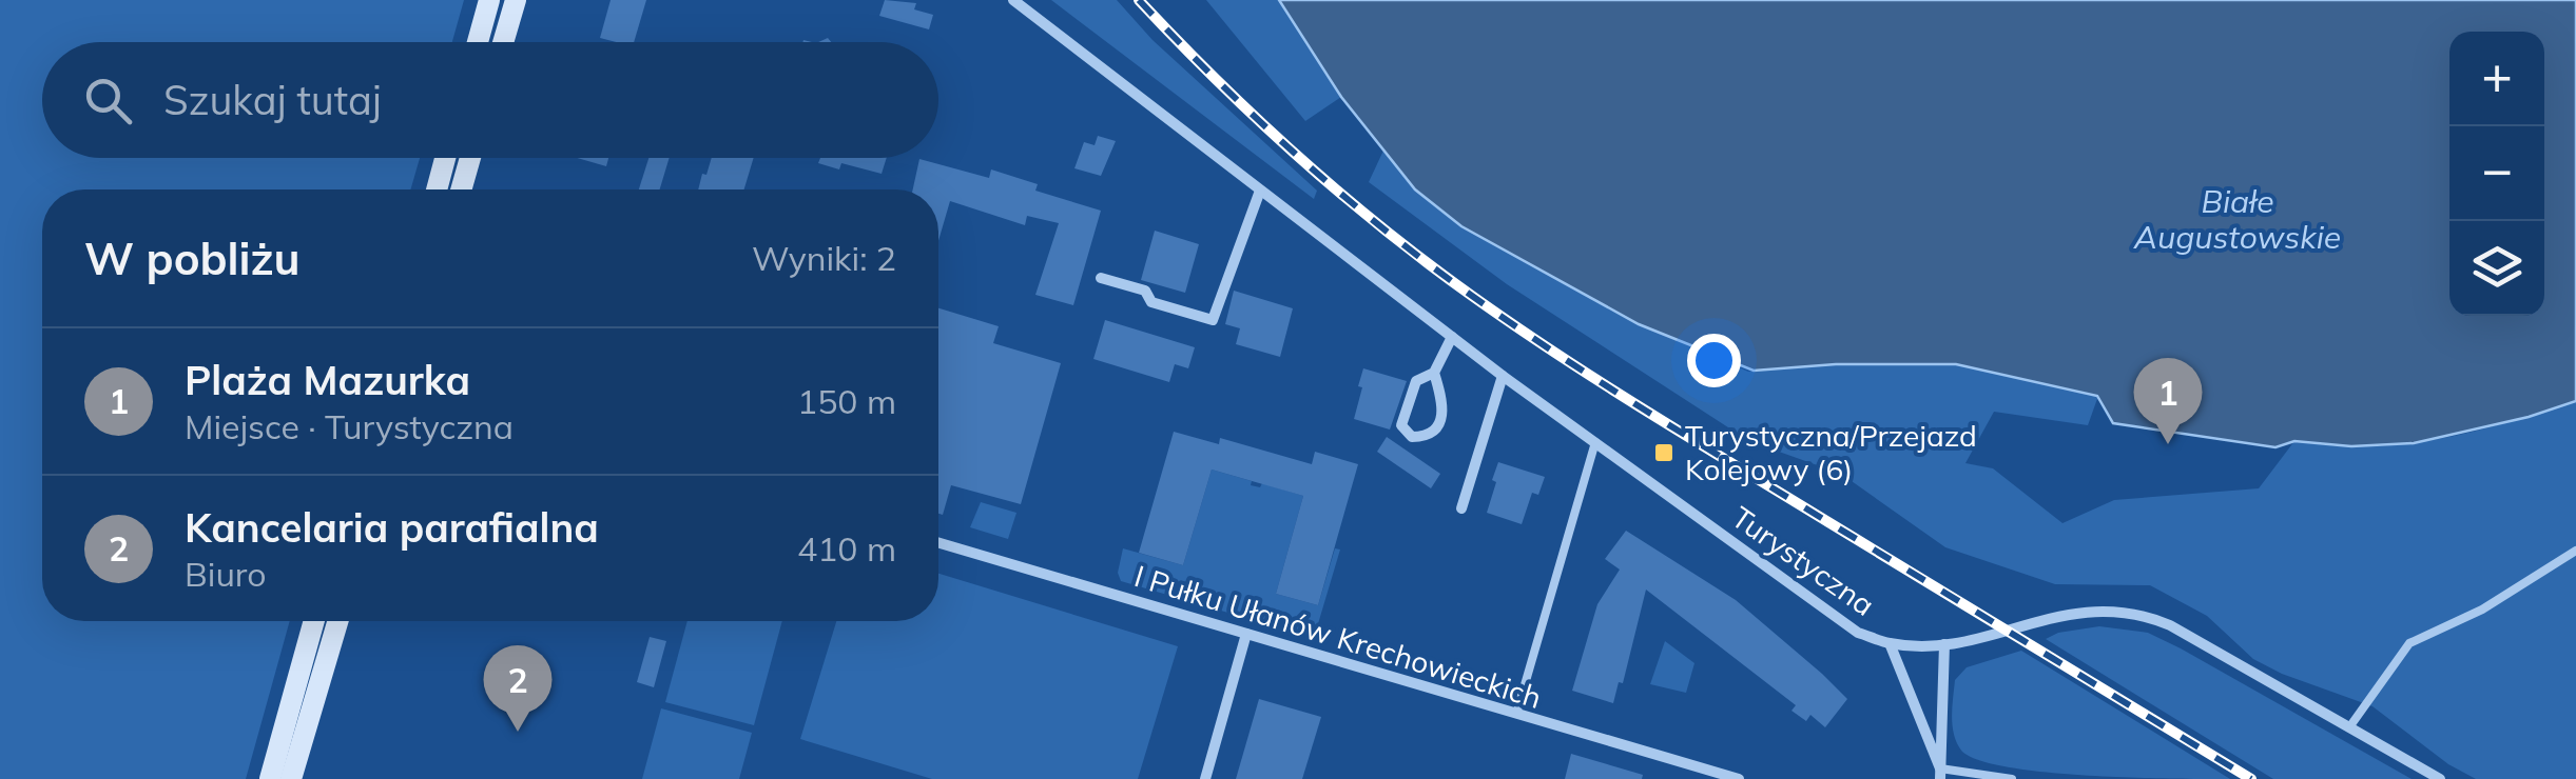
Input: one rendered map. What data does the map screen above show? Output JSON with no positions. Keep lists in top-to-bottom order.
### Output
{
  "streets": {
    "street": ["Turystyczna", "I Pułku Ułanów Krechowieckich"]
  },
  "water": ["Białe Augustowskie"],
  "places": {
    "transit": ["Turystyczna/Przejazd Kolejowy (6)"]
  },
  "page": {
    "map_buttons": ["+", "−"],
    "search": "Szukaj tutaj",
    "heading": ["W pobliżu", "Wyniki: 2"],
    "list": [
      {
        "mark": "1",
        "name": "Plaża Mazurka",
        "note": "Miejsce · Turystyczna",
        "value": "150 m"
      },
      {
        "mark": "2",
        "name": "Kancelaria parafialna",
        "note": "Biuro",
        "value": "410 m"
      }
    ],
    "pins": ["1", "2"]
  }
}
